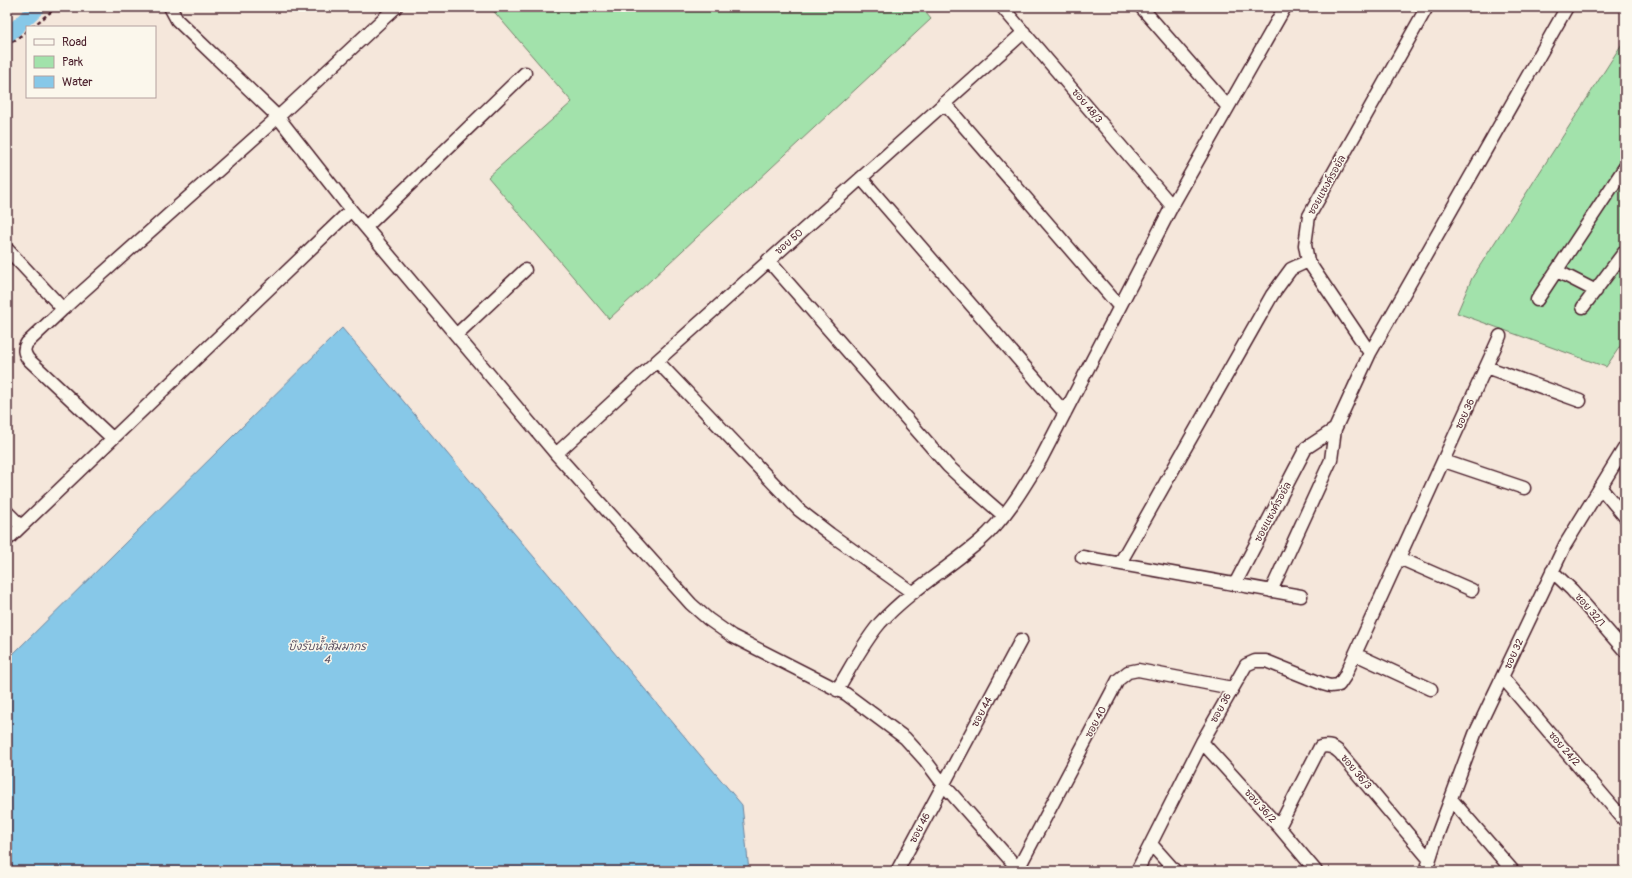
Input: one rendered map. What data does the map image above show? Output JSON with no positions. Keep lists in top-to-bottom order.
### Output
{
  "streets": {
    "street": [
      "ซอย 48/3",
      "ซอยแซงค์รอยัล",
      "ซอย 50",
      "ซอย 36",
      "ซอย 32/1",
      "ซอย 32",
      "ซอย 44",
      "ซอย 40",
      "ซอย 24/2",
      "ซอย 36/3",
      "ซอย 36/2",
      "ซอย 46"
    ]
  },
  "crossings": [
    ["ซอย 48/3", "ซอย 50"],
    ["ซอย 36", "ซอย 40"],
    ["ซอย 36", "ซอย 36/2"],
    ["ซอย 32/1", "ซอย 32"],
    ["ซอย 32", "ซอย 24/2"],
    ["ซอย 32", "ซอย 36/3"],
    ["ซอย 44", "ซอย 46"],
    ["ซอย 36/3", "ซอย 36/2"]
  ],
  "water": ["บึงรับน้ำสัมมากร 4"],
  "legend": ["Road", "Park", "Water"]
}
